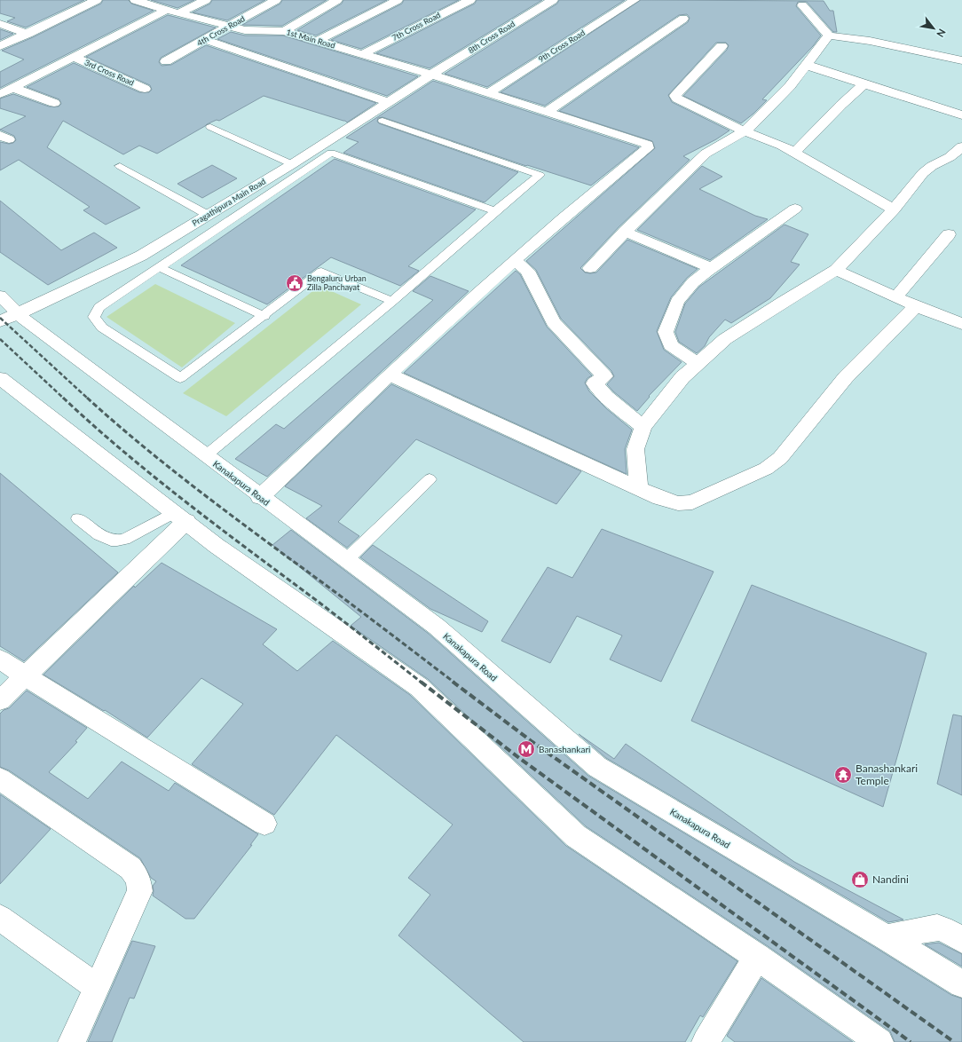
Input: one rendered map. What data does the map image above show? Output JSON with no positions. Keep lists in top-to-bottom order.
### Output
{
  "streets": {
    "street": [
      "7th Cross Road",
      "4th Cross Road",
      "8th Cross Road",
      "1st Main Road",
      "9th Cross Road",
      "3rd Cross Road",
      "Pragathipura Main Road",
      "Kanakapura Road"
    ]
  },
  "crossings": [
    ["7th Cross Road", "1st Main Road"],
    ["4th Cross Road", "1st Main Road"],
    ["8th Cross Road", "1st Main Road"],
    ["8th Cross Road", "Pragathipura Main Road"],
    ["1st Main Road", "9th Cross Road"],
    ["1st Main Road", "Pragathipura Main Road"],
    ["Pragathipura Main Road", "Kanakapura Road"]
  ],
  "places": {
    "public building": ["Bengaluru Urban Zilla Panchayat"],
    "metro station": ["Banashankari"],
    "temple": ["Banashankari Temple"],
    "shop": ["Nandini"]
  },
  "north": "bottom right"
}
